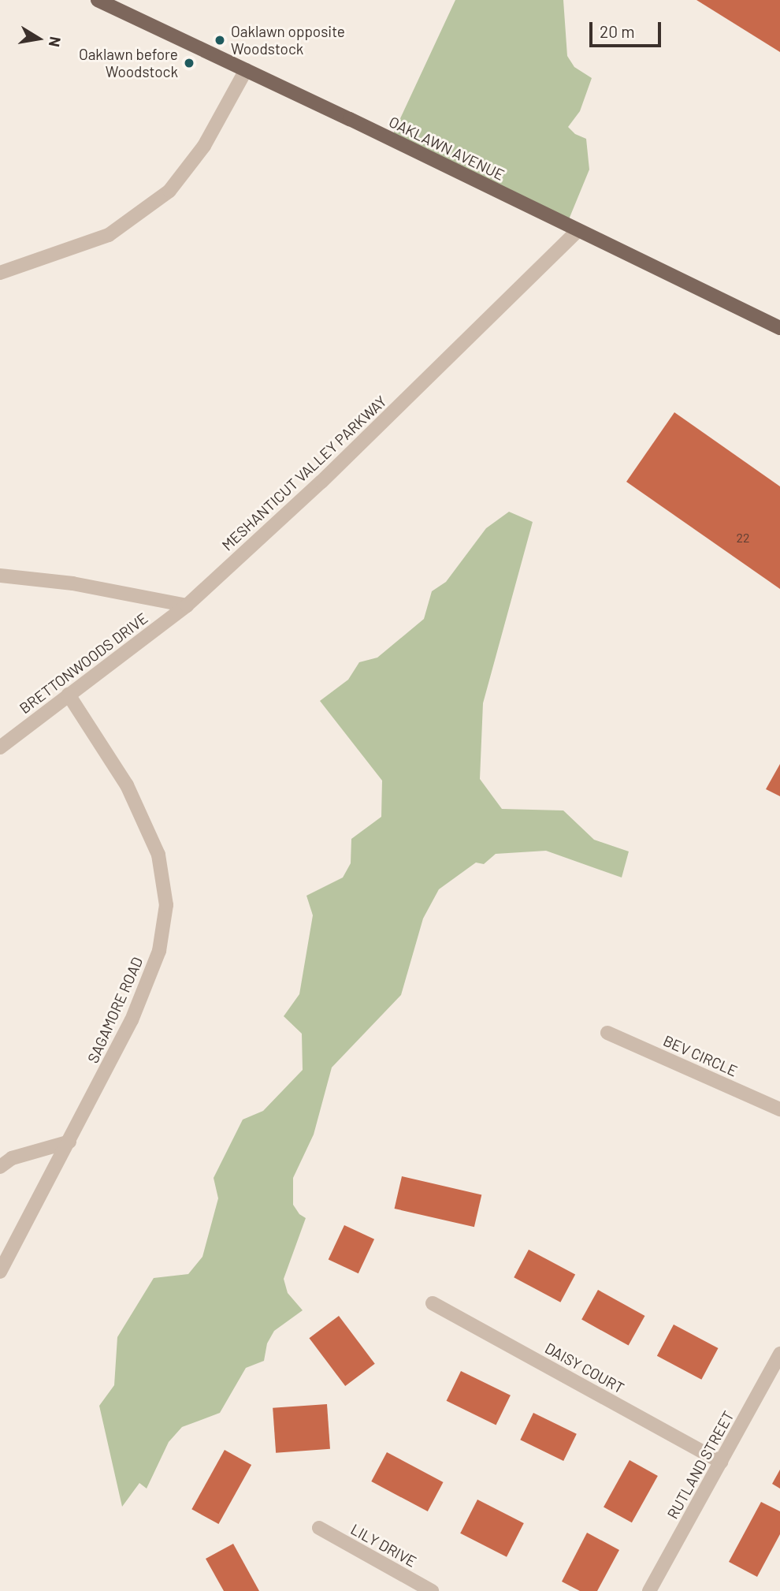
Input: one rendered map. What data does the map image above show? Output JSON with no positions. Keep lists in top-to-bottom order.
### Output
{
  "streets": {
    "main road": ["OAKLAWN AVENUE"],
    "street": [
      "MESHANTICUT VALLEY PARKWAY",
      "BRETTONWOODS DRIVE",
      "SAGAMORE ROAD",
      "BEV CIRCLE",
      "DAISY COURT",
      "RUTLAND STREET",
      "LILY DRIVE"
    ]
  },
  "crossings": [
    ["OAKLAWN AVENUE", "MESHANTICUT VALLEY PARKWAY"],
    ["MESHANTICUT VALLEY PARKWAY", "BRETTONWOODS DRIVE"],
    ["BRETTONWOODS DRIVE", "SAGAMORE ROAD"],
    ["DAISY COURT", "RUTLAND STREET"]
  ],
  "places": ["Oaklawn opposite Woodstock", "Oaklawn before Woodstock"],
  "house_numbers": ["22"],
  "scale_bar": "20 m",
  "north": "right"
}
